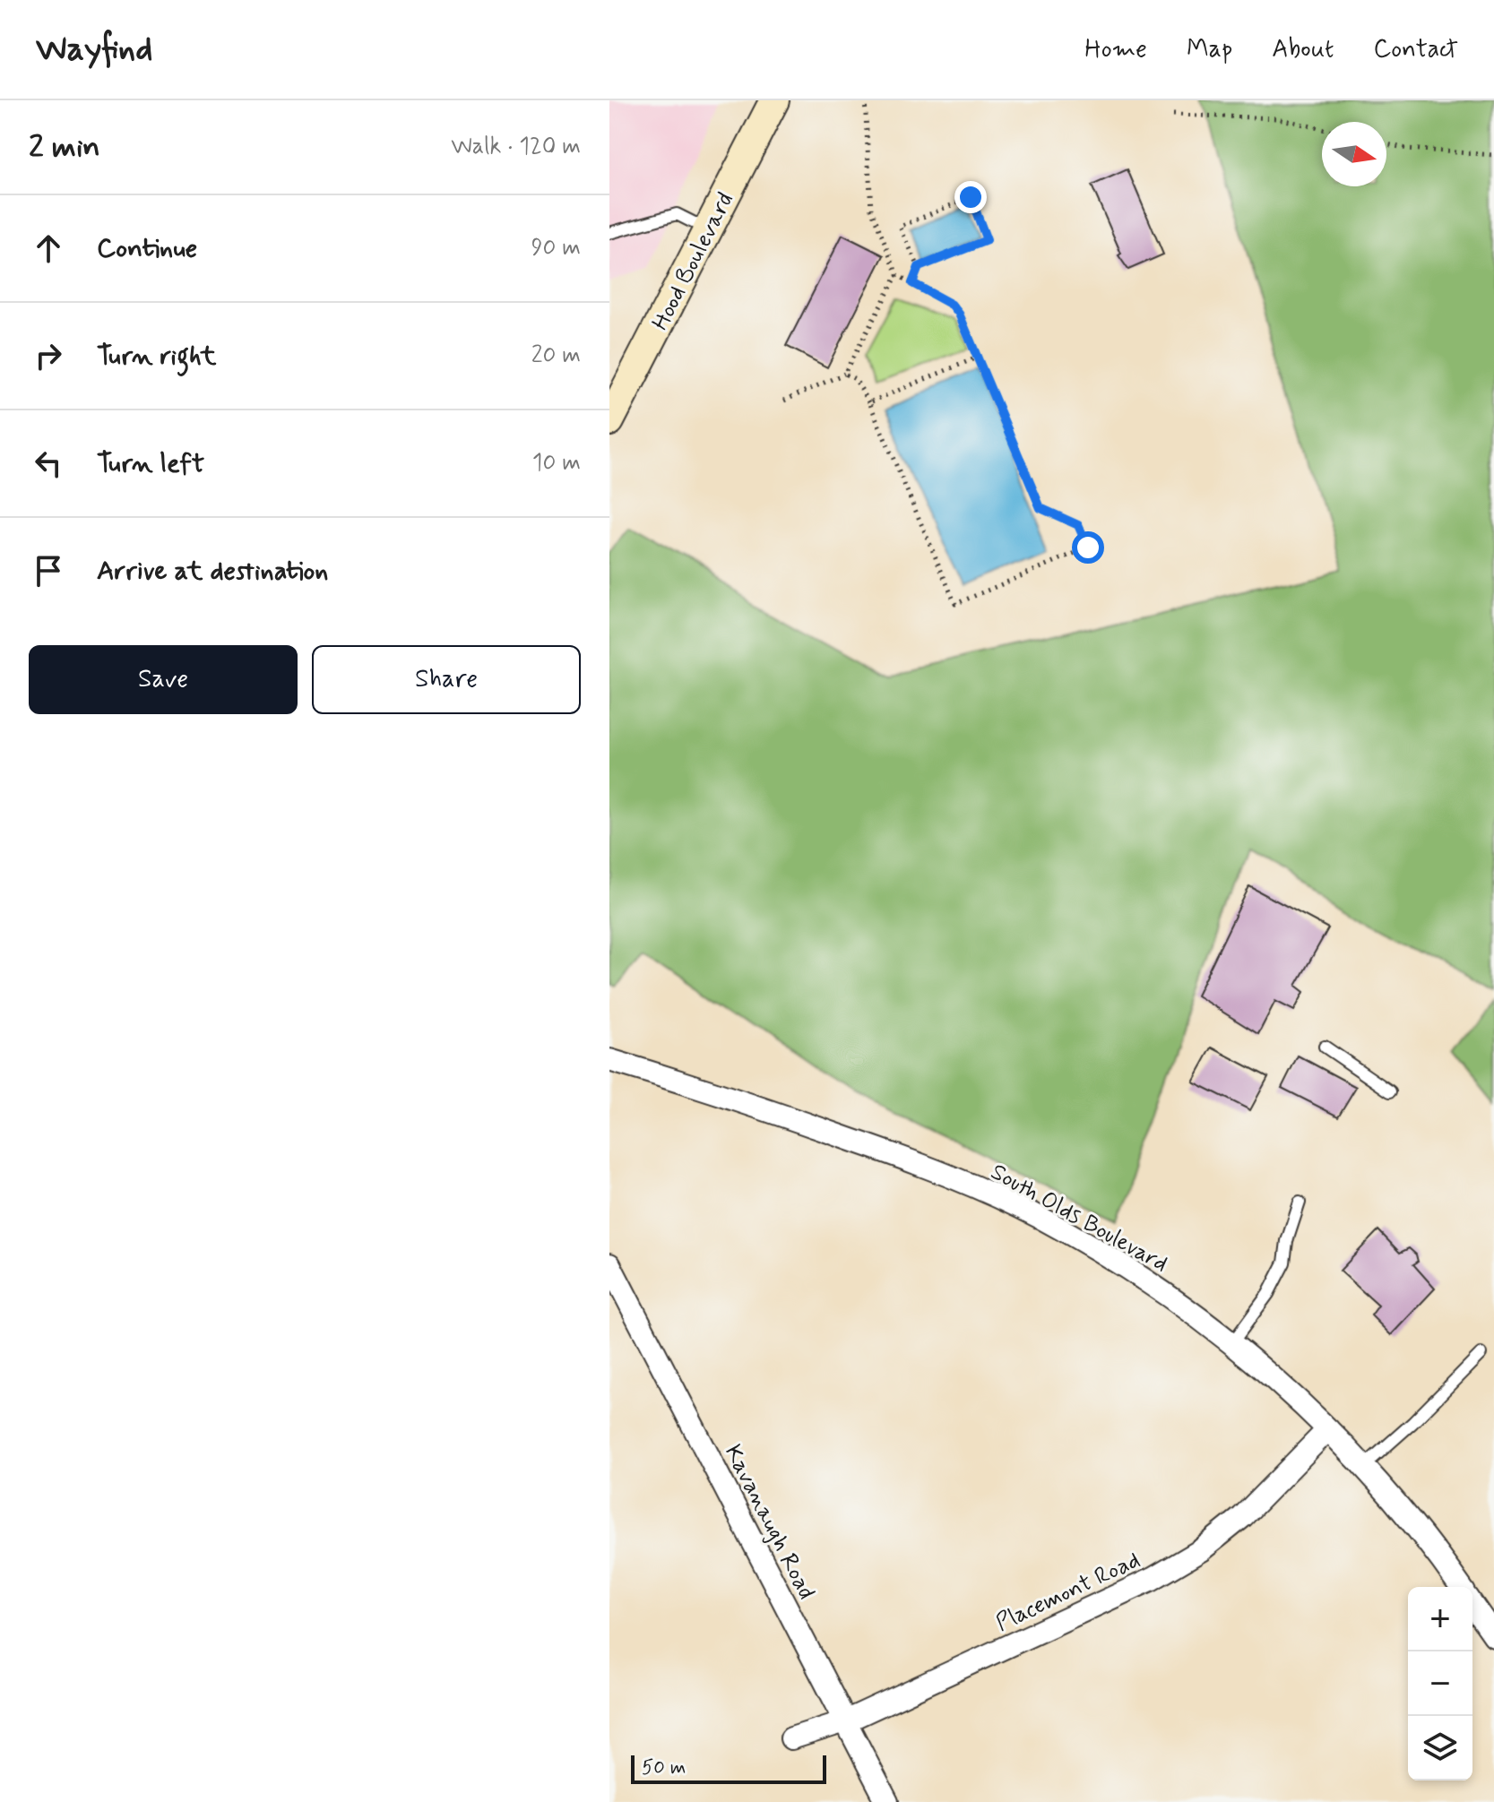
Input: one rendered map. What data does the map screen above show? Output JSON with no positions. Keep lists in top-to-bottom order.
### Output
{
  "streets": {
    "street": [
      "Hood Boulevard",
      "South Olds Boulevard",
      "Kavanaugh Road",
      "Placemont Road"
    ]
  },
  "crossings": [
    ["South Olds Boulevard", "Placemont Road"],
    ["Kavanaugh Road", "Placemont Road"]
  ],
  "scale_bar": "50 m",
  "north": "right",
  "page": {
    "header": "Wayfind",
    "nav": [
      "Home",
      "Map",
      "About",
      "Contact"
    ],
    "heading": ["2 min", "Walk · 120 m"],
    "list": [
      ["Continue", "90 m"],
      ["Turn right", "20 m"],
      ["Turn left", "10 m"],
      "Arrive at destination"
    ],
    "buttons": ["Save", "Share"],
    "map_buttons": ["+", "−"],
    "scale": "50 m"
  }
}
